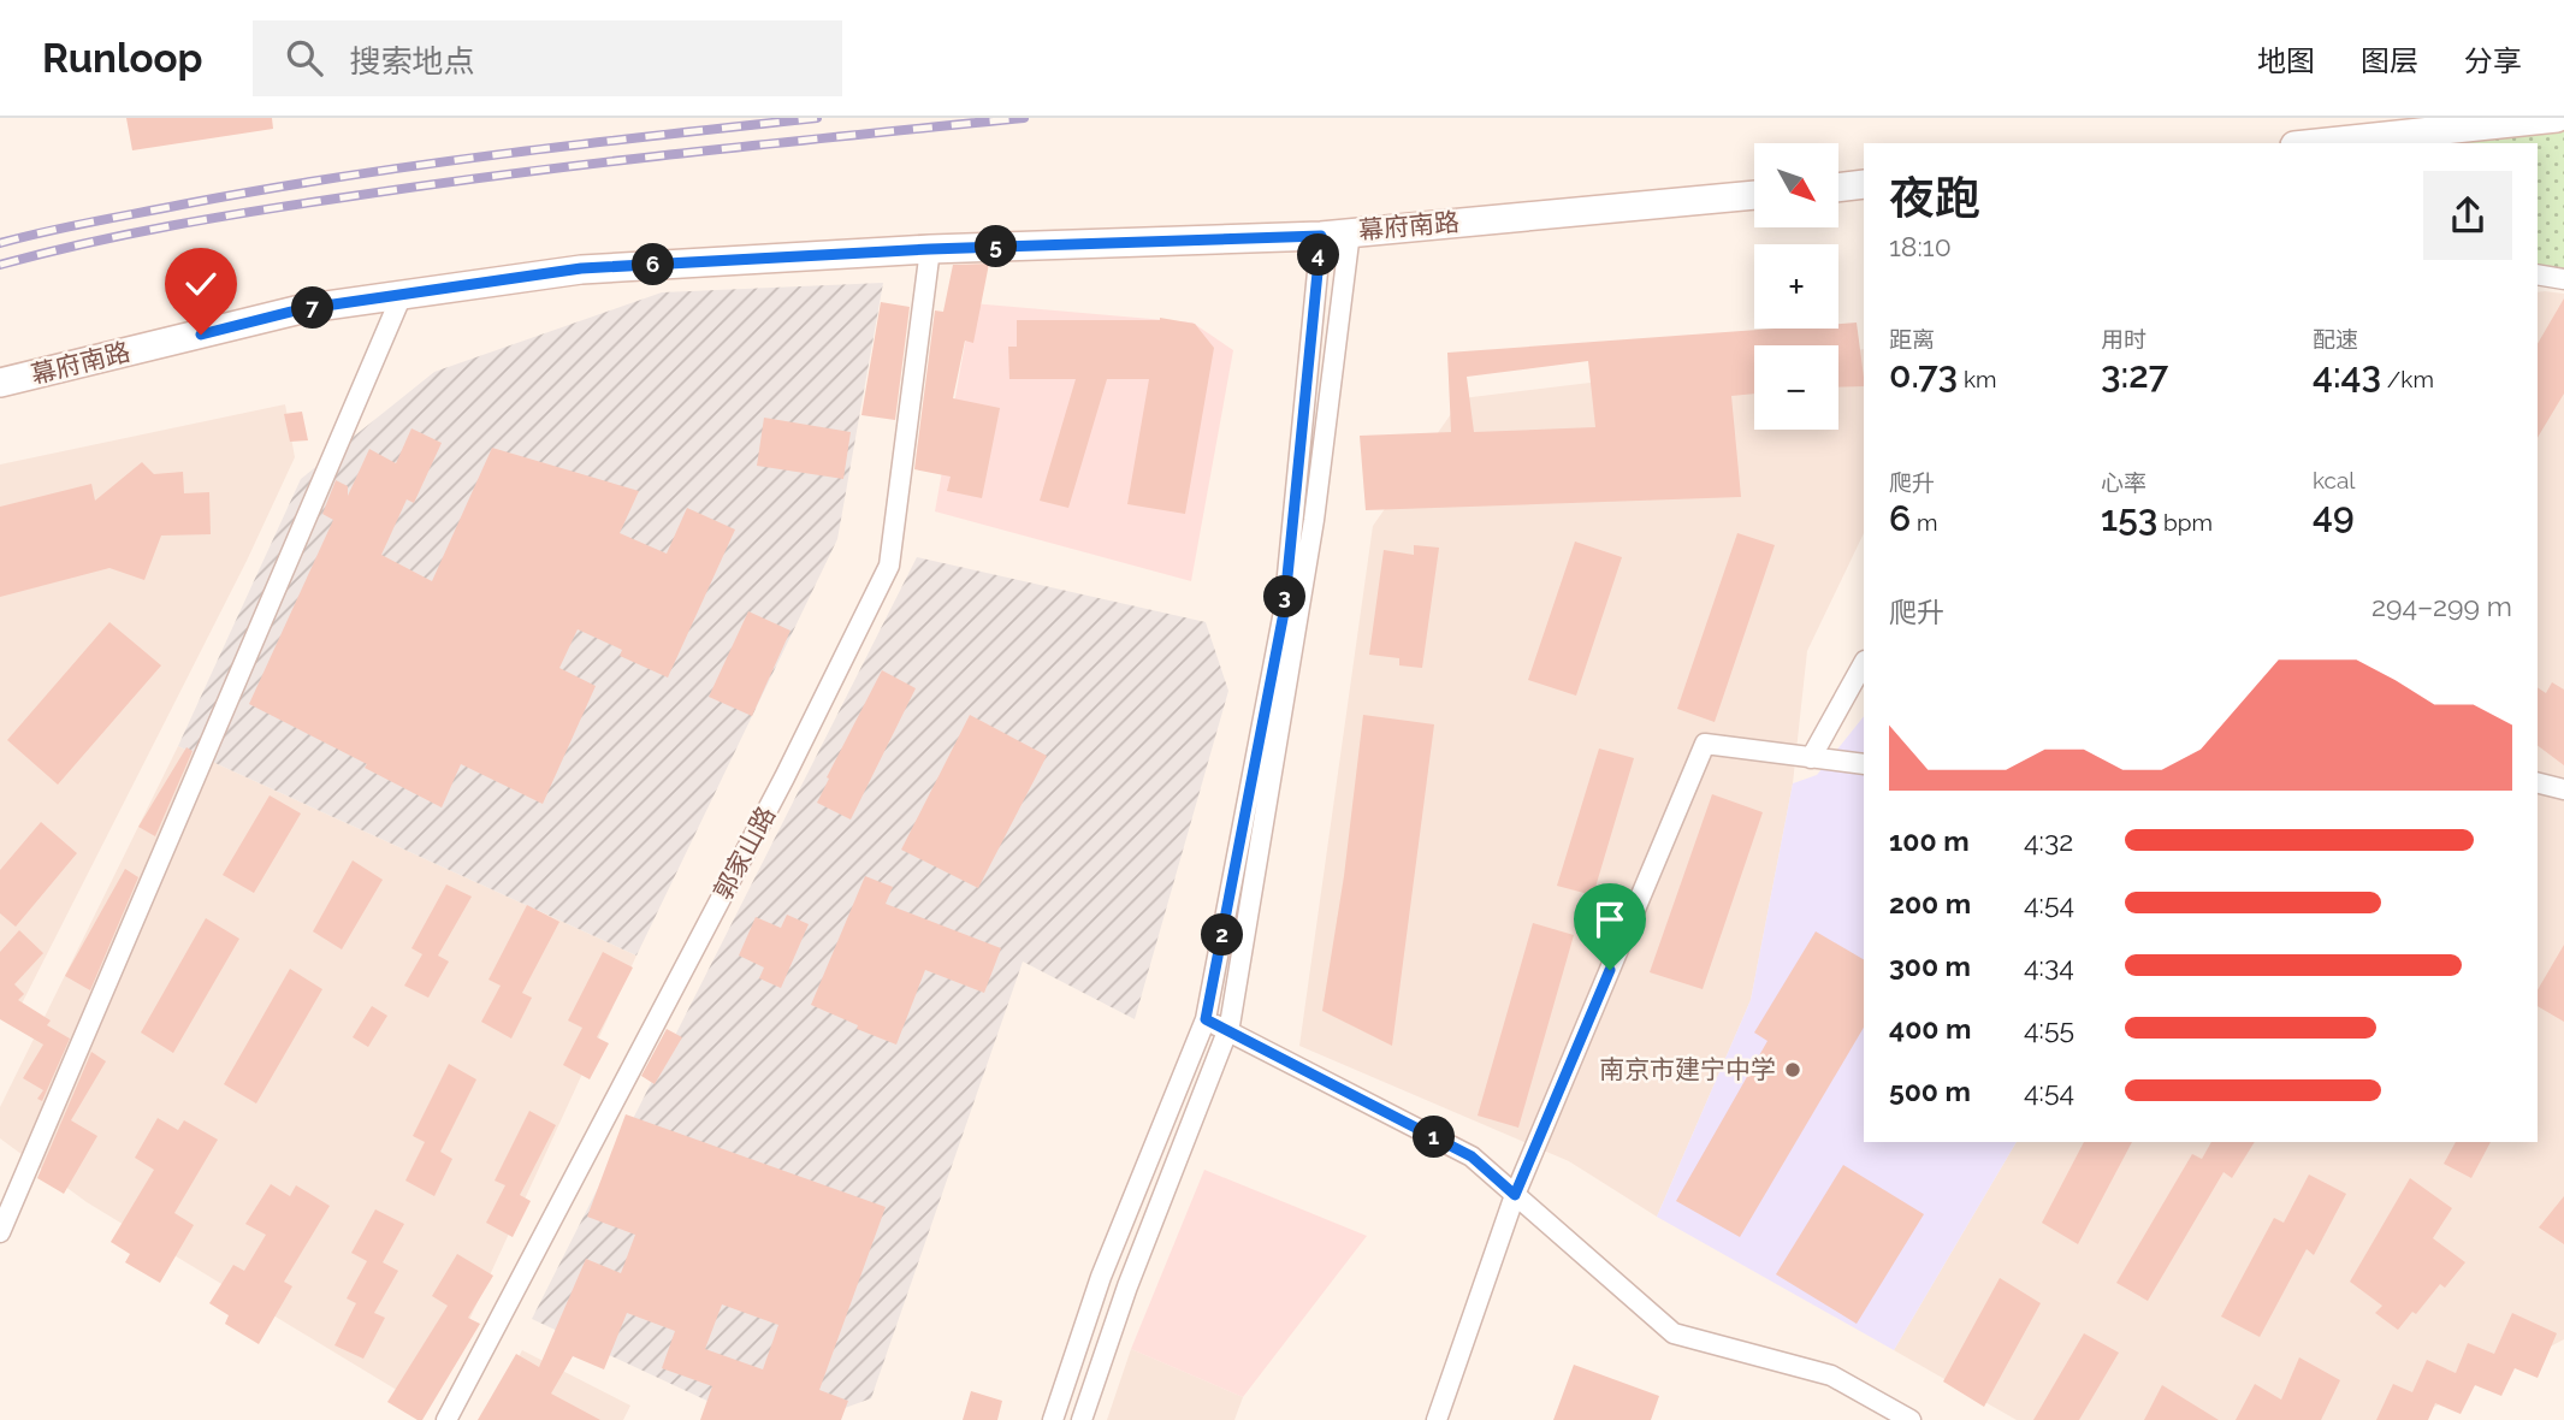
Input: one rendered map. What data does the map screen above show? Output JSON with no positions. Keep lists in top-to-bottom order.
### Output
{
  "streets": {
    "street": ["幕府南路", "郭家山路"]
  },
  "crossings": [
    ["幕府南路", "郭家山路"]
  ],
  "places": ["南京市建宁中学"],
  "north": "bottom right",
  "page": {
    "header": "Runloop",
    "search": "搜索地点",
    "nav": ["地图", "图层", "分享"],
    "map_buttons": ["+", "−"],
    "heading": ["夜跑", "18:10"],
    "pins": [
      "5",
      "4",
      "6",
      "7",
      "3",
      "2",
      "1"
    ],
    "stats": [
      ["距离", "0.73 km"],
      ["用时", "3:27"],
      ["配速", "4:43 /km"],
      ["爬升", "6 m"],
      ["心率", "153 bpm"],
      ["kcal", "49"]
    ],
    "chart": ["爬升", "294–299 m"],
    "list": [
      {
        "name": "100 m",
        "note": "4:32"
      },
      {
        "name": "200 m",
        "note": "4:54"
      },
      {
        "name": "300 m",
        "note": "4:34"
      },
      {
        "name": "400 m",
        "note": "4:55"
      },
      {
        "name": "500 m",
        "note": "4:54"
      }
    ]
  }
}
